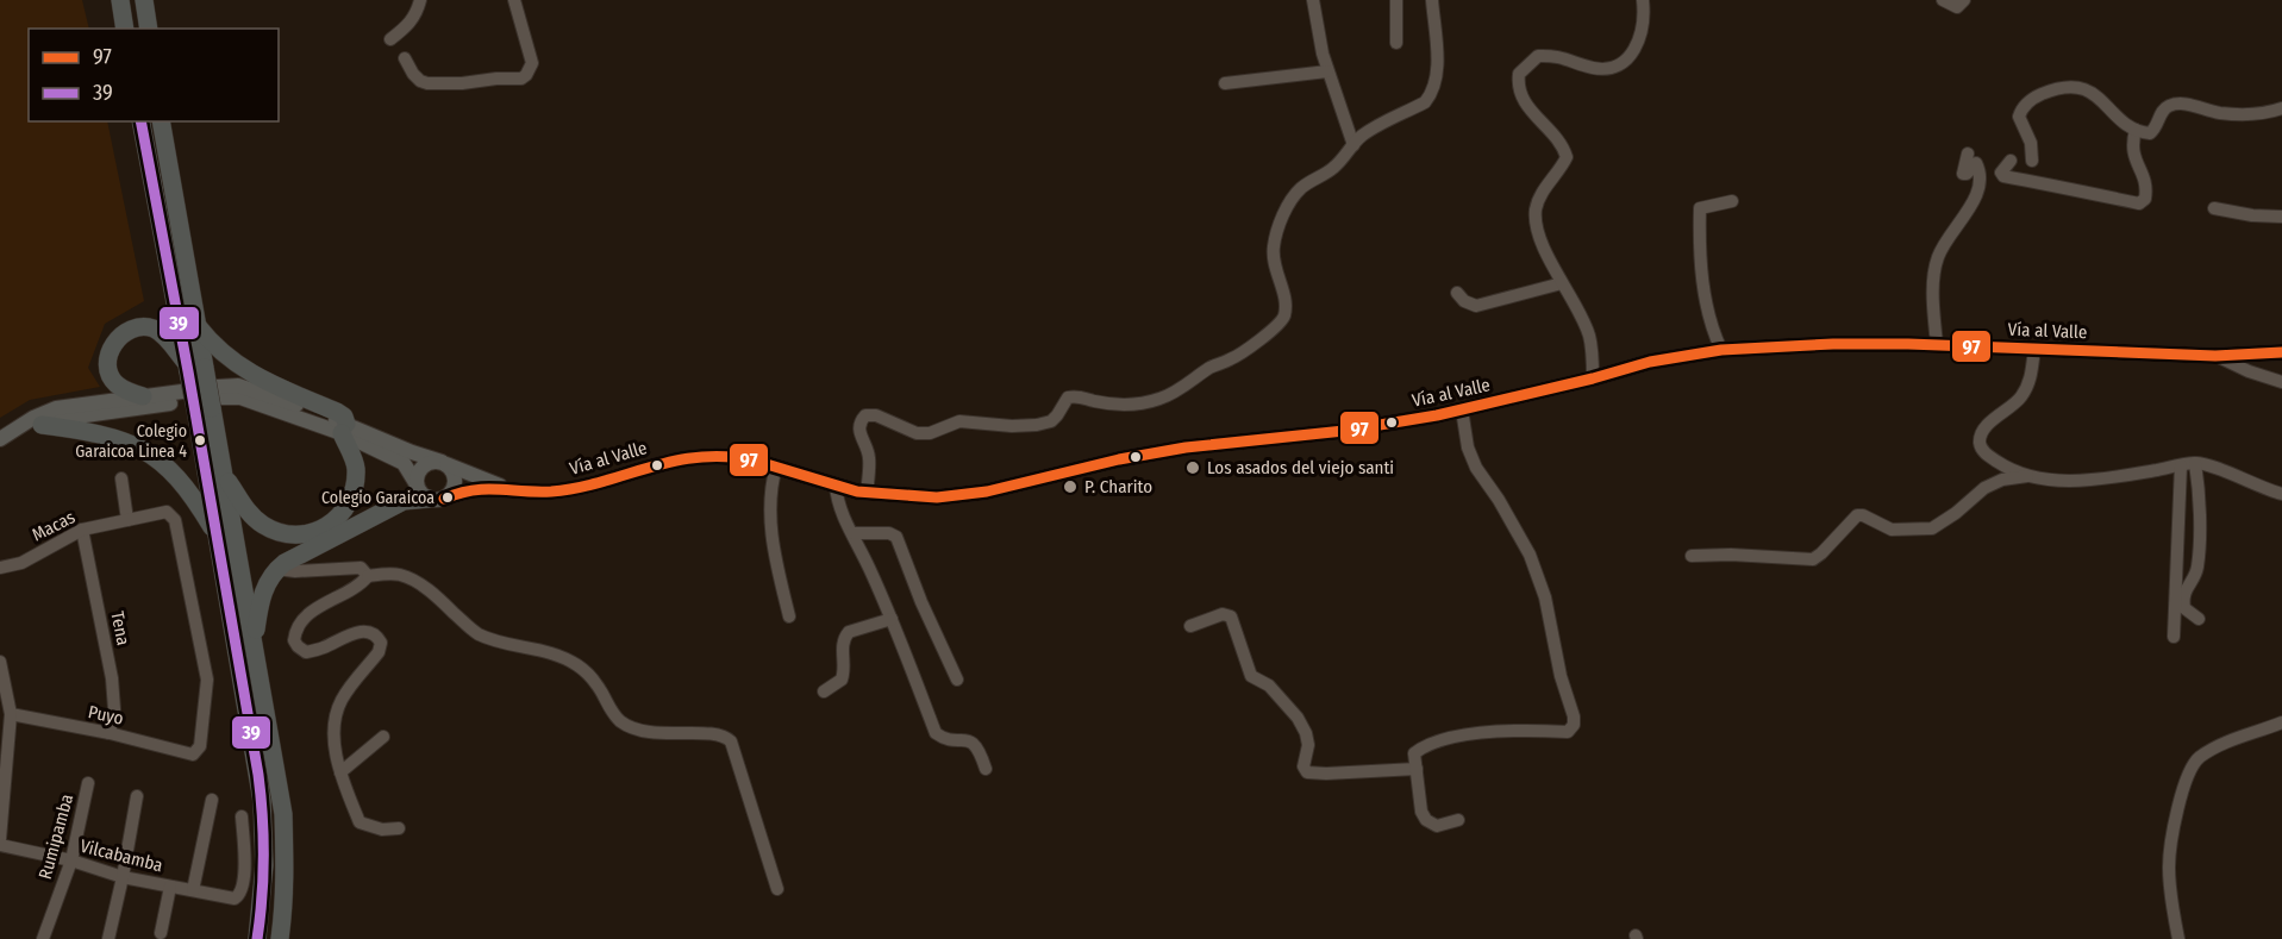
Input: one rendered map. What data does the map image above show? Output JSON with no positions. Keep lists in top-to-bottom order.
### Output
{
  "streets": {
    "main road": ["Vía al Valle"],
    "street": [
      "Macas",
      "Tena",
      "Puyo",
      "Rumipamba",
      "Vilcabamba"
    ]
  },
  "crossings": [
    ["Macas", "Tena"],
    ["Macas", "Puyo"],
    ["Tena", "Puyo"],
    ["Rumipamba", "Vilcabamba"]
  ],
  "places": [
    "Colegio Garaicoa Linea 4",
    "Los asados del viejo santi",
    "P. Charito",
    "Colegio Garaicoa"
  ],
  "lines": ["transit line 39", "transit line 97"],
  "legend": ["97", "39"]
}
